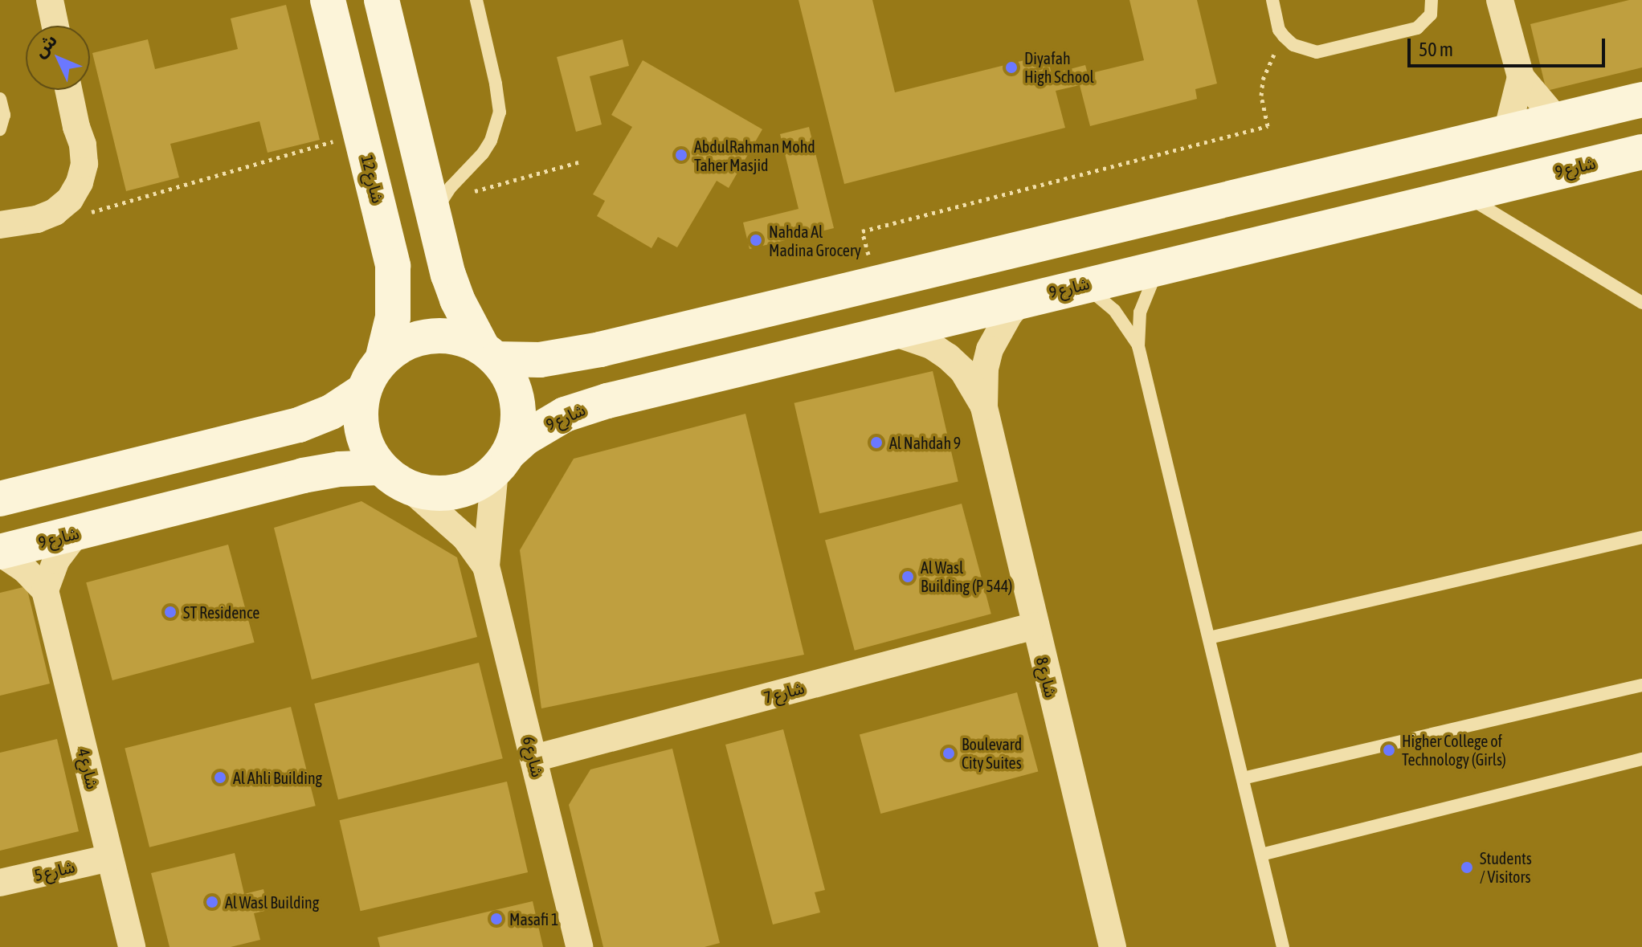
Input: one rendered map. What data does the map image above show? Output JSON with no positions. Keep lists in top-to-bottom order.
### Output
{
  "streets": {
    "street": [
      "شارع 9",
      "شارع 12",
      "شارع 8",
      "شارع 7",
      "شارع 6",
      "شارع 4",
      "شارع 5"
    ]
  },
  "crossings": [
    ["شارع 9", "شارع 12"],
    ["شارع 9", "شارع 8"],
    ["شارع 9", "شارع 6"],
    ["شارع 12", "شارع 6"],
    ["شارع 8", "شارع 7"],
    ["شارع 7", "شارع 6"],
    ["شارع 4", "شارع 5"]
  ],
  "places": [
    "Diyafah High School",
    "AbdulRahman Mohd Taher Masjid",
    "Nahda Al Madina Grocery",
    "Al Nahdah 9",
    "Al Wasl Building (P 544)",
    "ST Residence",
    "Higher College of Technology (Girls)",
    "Boulevard City Suites",
    "Al Ahli Building",
    "Students / Visitors",
    "Al Wasl Building",
    "Masafi 1"
  ],
  "scale_bar": "50 m",
  "north": "top left"
}
